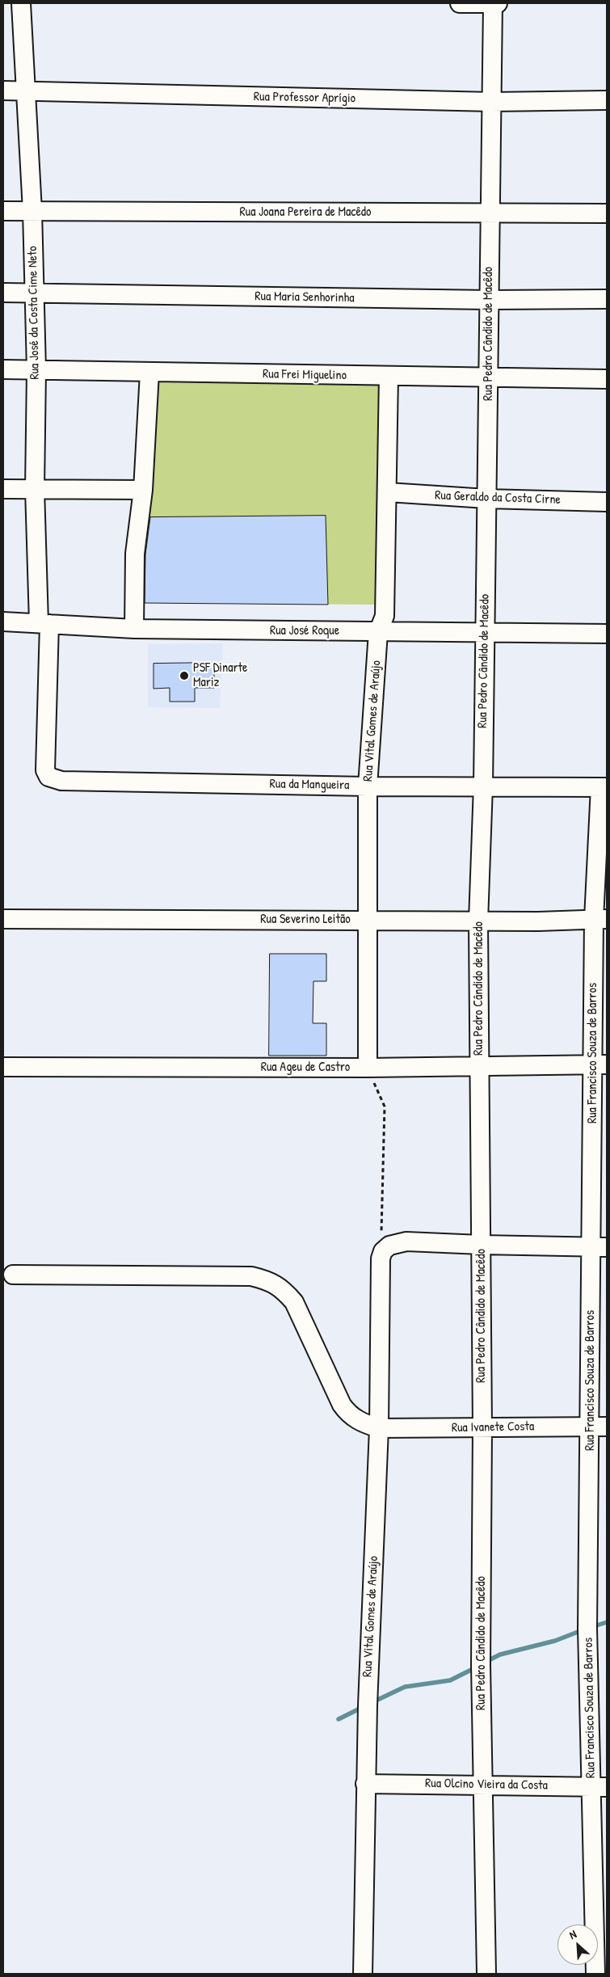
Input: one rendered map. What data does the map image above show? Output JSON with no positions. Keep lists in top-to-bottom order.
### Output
{
  "streets": {
    "street": [
      "Rua Professor Aprígio",
      "Rua Joana Pereira de Macêdo",
      "Rua Maria Senhorinha",
      "Rua José da Costa Cime Neto",
      "Rua Pedro Cândido de Macêdo",
      "Rua Frei Miguelino",
      "Rua Geraldo da Costa Cirne",
      "Rua José Roque",
      "Rua Vital Gomes de Araújo",
      "Rua da Mangueira",
      "Rua Severino Leitão",
      "Rua Francisco Souza de Barros",
      "Rua Ageu de Castro",
      "Rua Ivanete Costa",
      "Rua Olcino Vieira da Costa"
    ]
  },
  "crossings": [
    ["Rua Professor Aprígio", "Rua José da Costa Cime Neto"],
    ["Rua Professor Aprígio", "Rua Pedro Cândido de Macêdo"],
    ["Rua Joana Pereira de Macêdo", "Rua José da Costa Cime Neto"],
    ["Rua Joana Pereira de Macêdo", "Rua Pedro Cândido de Macêdo"],
    ["Rua Maria Senhorinha", "Rua José da Costa Cime Neto"],
    ["Rua Maria Senhorinha", "Rua Pedro Cândido de Macêdo"],
    ["Rua José da Costa Cime Neto", "Rua Frei Miguelino"],
    ["Rua José da Costa Cime Neto", "Rua José Roque"],
    ["Rua José da Costa Cime Neto", "Rua da Mangueira"],
    ["Rua Pedro Cândido de Macêdo", "Rua Frei Miguelino"],
    ["Rua Pedro Cândido de Macêdo", "Rua Geraldo da Costa Cirne"],
    ["Rua Pedro Cândido de Macêdo", "Rua José Roque"],
    ["Rua Pedro Cândido de Macêdo", "Rua da Mangueira"],
    ["Rua Pedro Cândido de Macêdo", "Rua Severino Leitão"],
    ["Rua Pedro Cândido de Macêdo", "Rua Ageu de Castro"],
    ["Rua Pedro Cândido de Macêdo", "Rua Ivanete Costa"],
    ["Rua Pedro Cândido de Macêdo", "Rua Olcino Vieira da Costa"],
    ["Rua Frei Miguelino", "Rua Vital Gomes de Araújo"],
    ["Rua Geraldo da Costa Cirne", "Rua Vital Gomes de Araújo"],
    ["Rua José Roque", "Rua Vital Gomes de Araújo"],
    ["Rua Vital Gomes de Araújo", "Rua da Mangueira"],
    ["Rua Vital Gomes de Araújo", "Rua Severino Leitão"],
    ["Rua Vital Gomes de Araújo", "Rua Ageu de Castro"],
    ["Rua Vital Gomes de Araújo", "Rua Ivanete Costa"],
    ["Rua Vital Gomes de Araújo", "Rua Olcino Vieira da Costa"],
    ["Rua da Mangueira", "Rua Francisco Souza de Barros"],
    ["Rua Severino Leitão", "Rua Francisco Souza de Barros"],
    ["Rua Francisco Souza de Barros", "Rua Ageu de Castro"],
    ["Rua Francisco Souza de Barros", "Rua Ivanete Costa"],
    ["Rua Francisco Souza de Barros", "Rua Olcino Vieira da Costa"]
  ],
  "places": ["PSF Dinarte Mariz"],
  "north": "top left"
}
